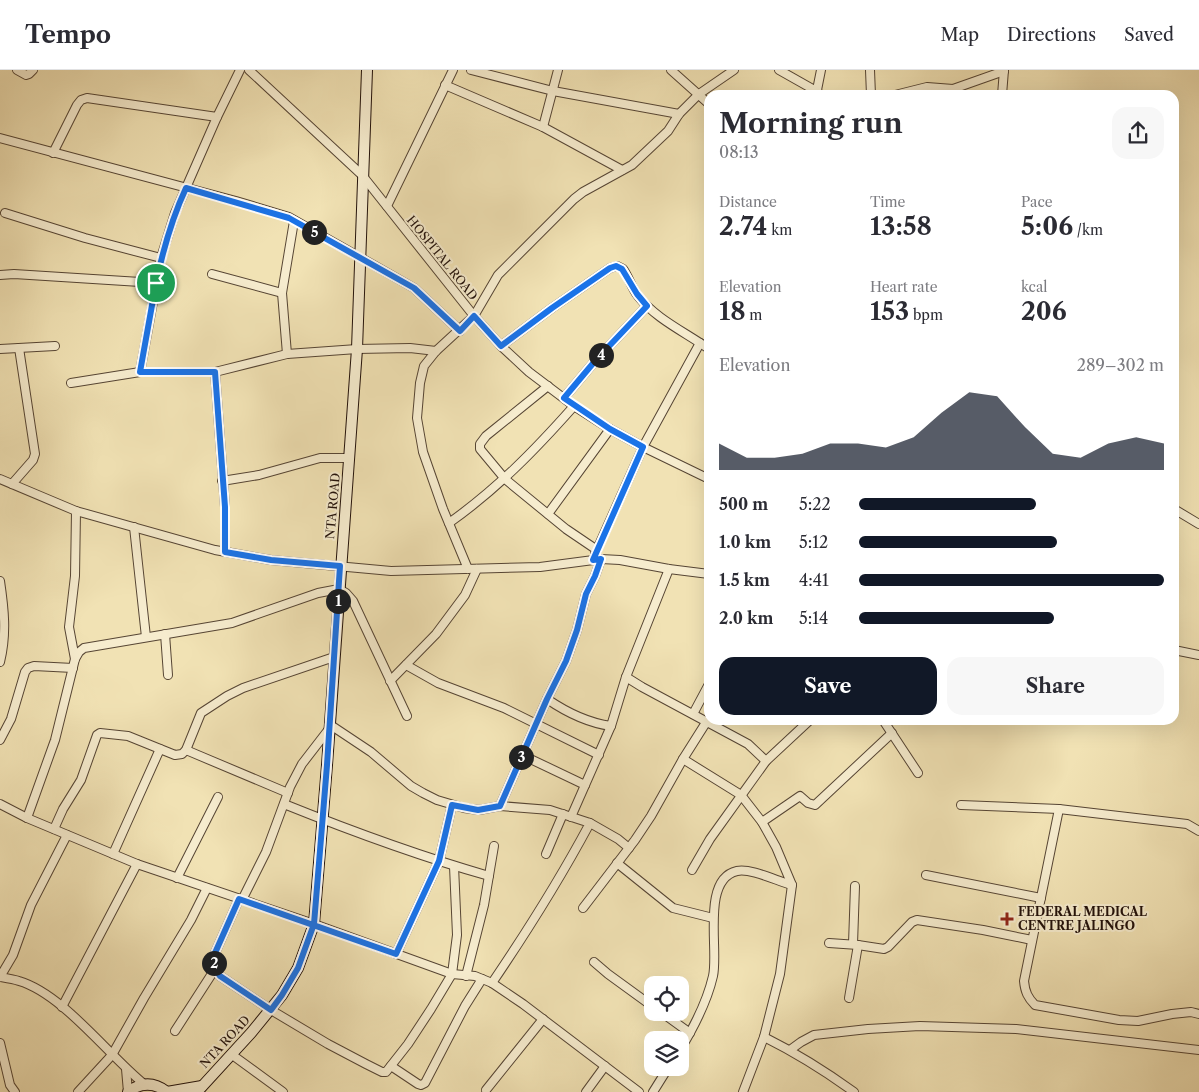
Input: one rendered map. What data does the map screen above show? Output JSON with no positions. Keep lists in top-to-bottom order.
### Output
{
  "streets": {
    "street": ["HOSPITAL ROAD", "NTA ROAD"]
  },
  "crossings": [
    ["HOSPITAL ROAD", "NTA ROAD"]
  ],
  "places": {
    "health": ["FEDERAL MEDICAL CENTRE JALINGO"]
  },
  "page": {
    "header": "Tempo",
    "nav": ["Map", "Directions", "Saved"],
    "heading": ["Morning run", "08:13"],
    "stats": [
      ["Distance", "2.74 km"],
      ["Time", "13:58"],
      ["Pace", "5:06 /km"],
      ["Elevation", "18 m"],
      ["Heart rate", "153 bpm"],
      ["kcal", "206"]
    ],
    "pins": [
      "5",
      "4",
      "1",
      "3",
      "2"
    ],
    "chart": ["Elevation", "289–302 m"],
    "list": [
      {
        "name": "500 m",
        "note": "5:22"
      },
      {
        "name": "1.0 km",
        "note": "5:12"
      },
      {
        "name": "1.5 km",
        "note": "4:41"
      },
      {
        "name": "2.0 km",
        "note": "5:14"
      }
    ],
    "buttons": ["Save", "Share"]
  }
}
